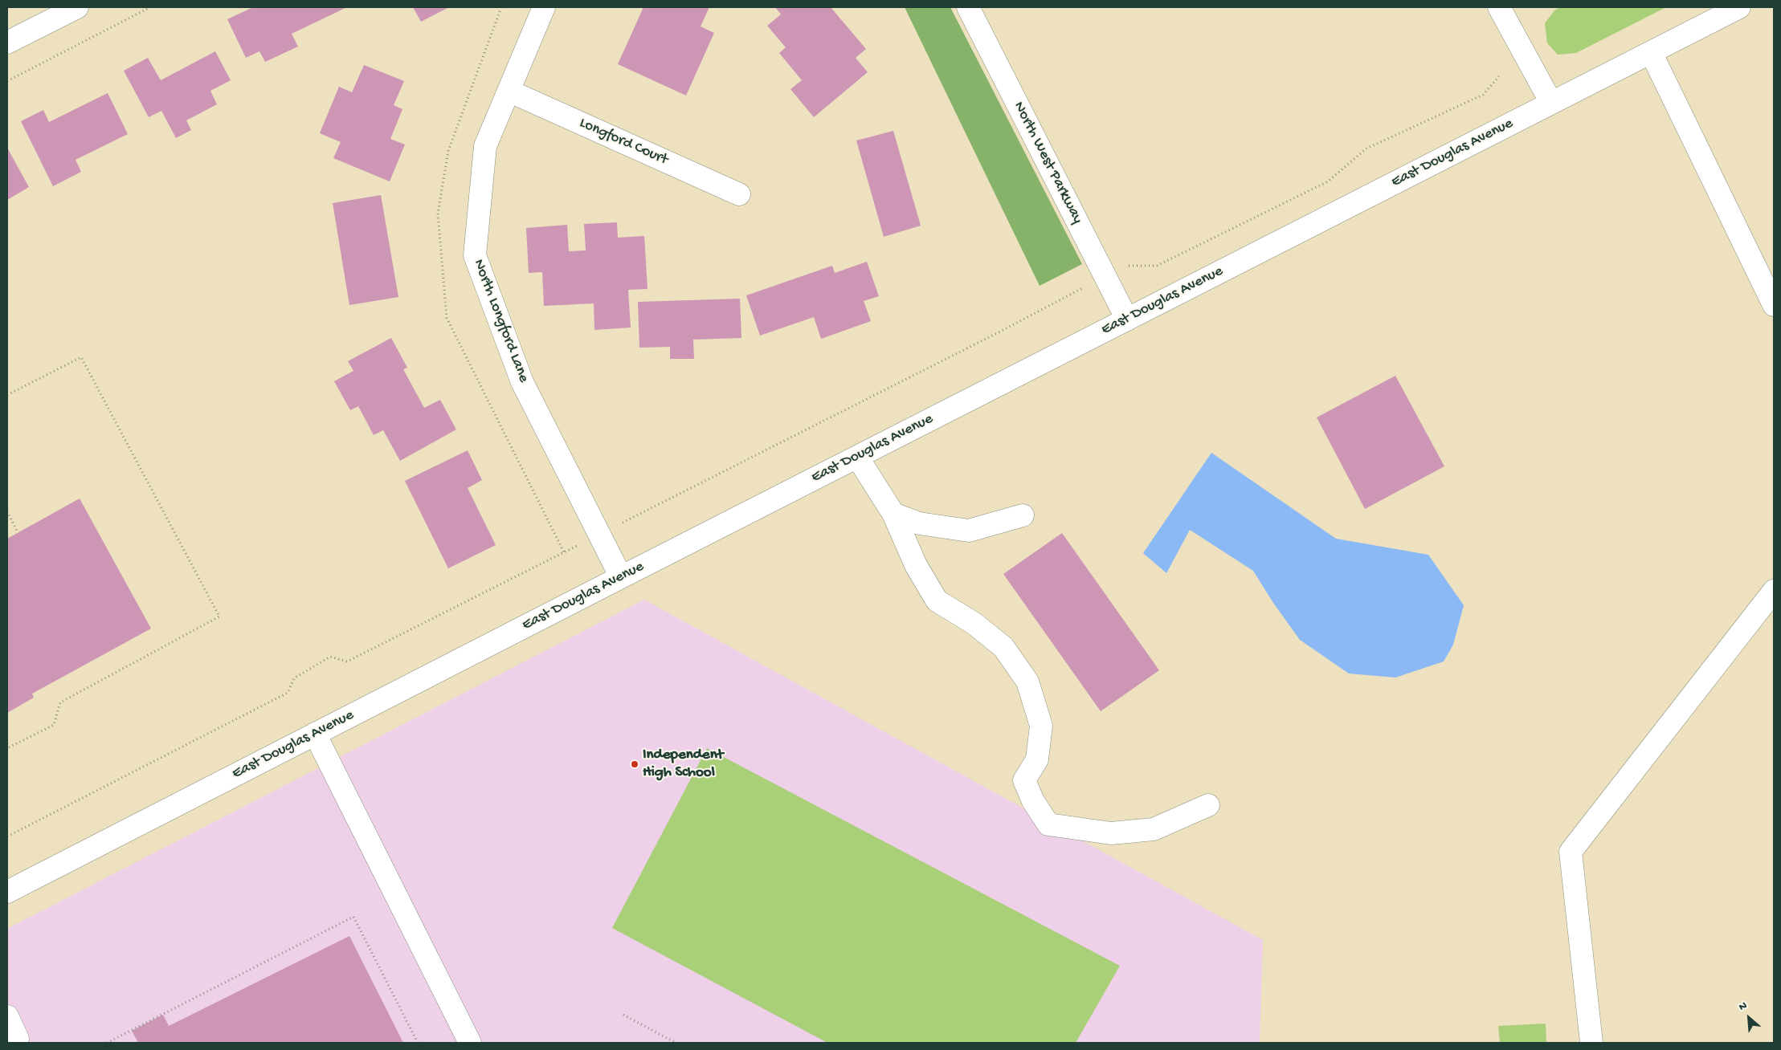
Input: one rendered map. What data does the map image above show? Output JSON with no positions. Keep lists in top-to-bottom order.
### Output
{
  "streets": {
    "street": [
      "Longford Court",
      "East Douglas Avenue",
      "North West Parkway",
      "North Longford Lane"
    ]
  },
  "crossings": [
    ["Longford Court", "North Longford Lane"],
    ["East Douglas Avenue", "North West Parkway"],
    ["East Douglas Avenue", "North Longford Lane"]
  ],
  "places": ["Independent High School"],
  "north": "top left"
}
